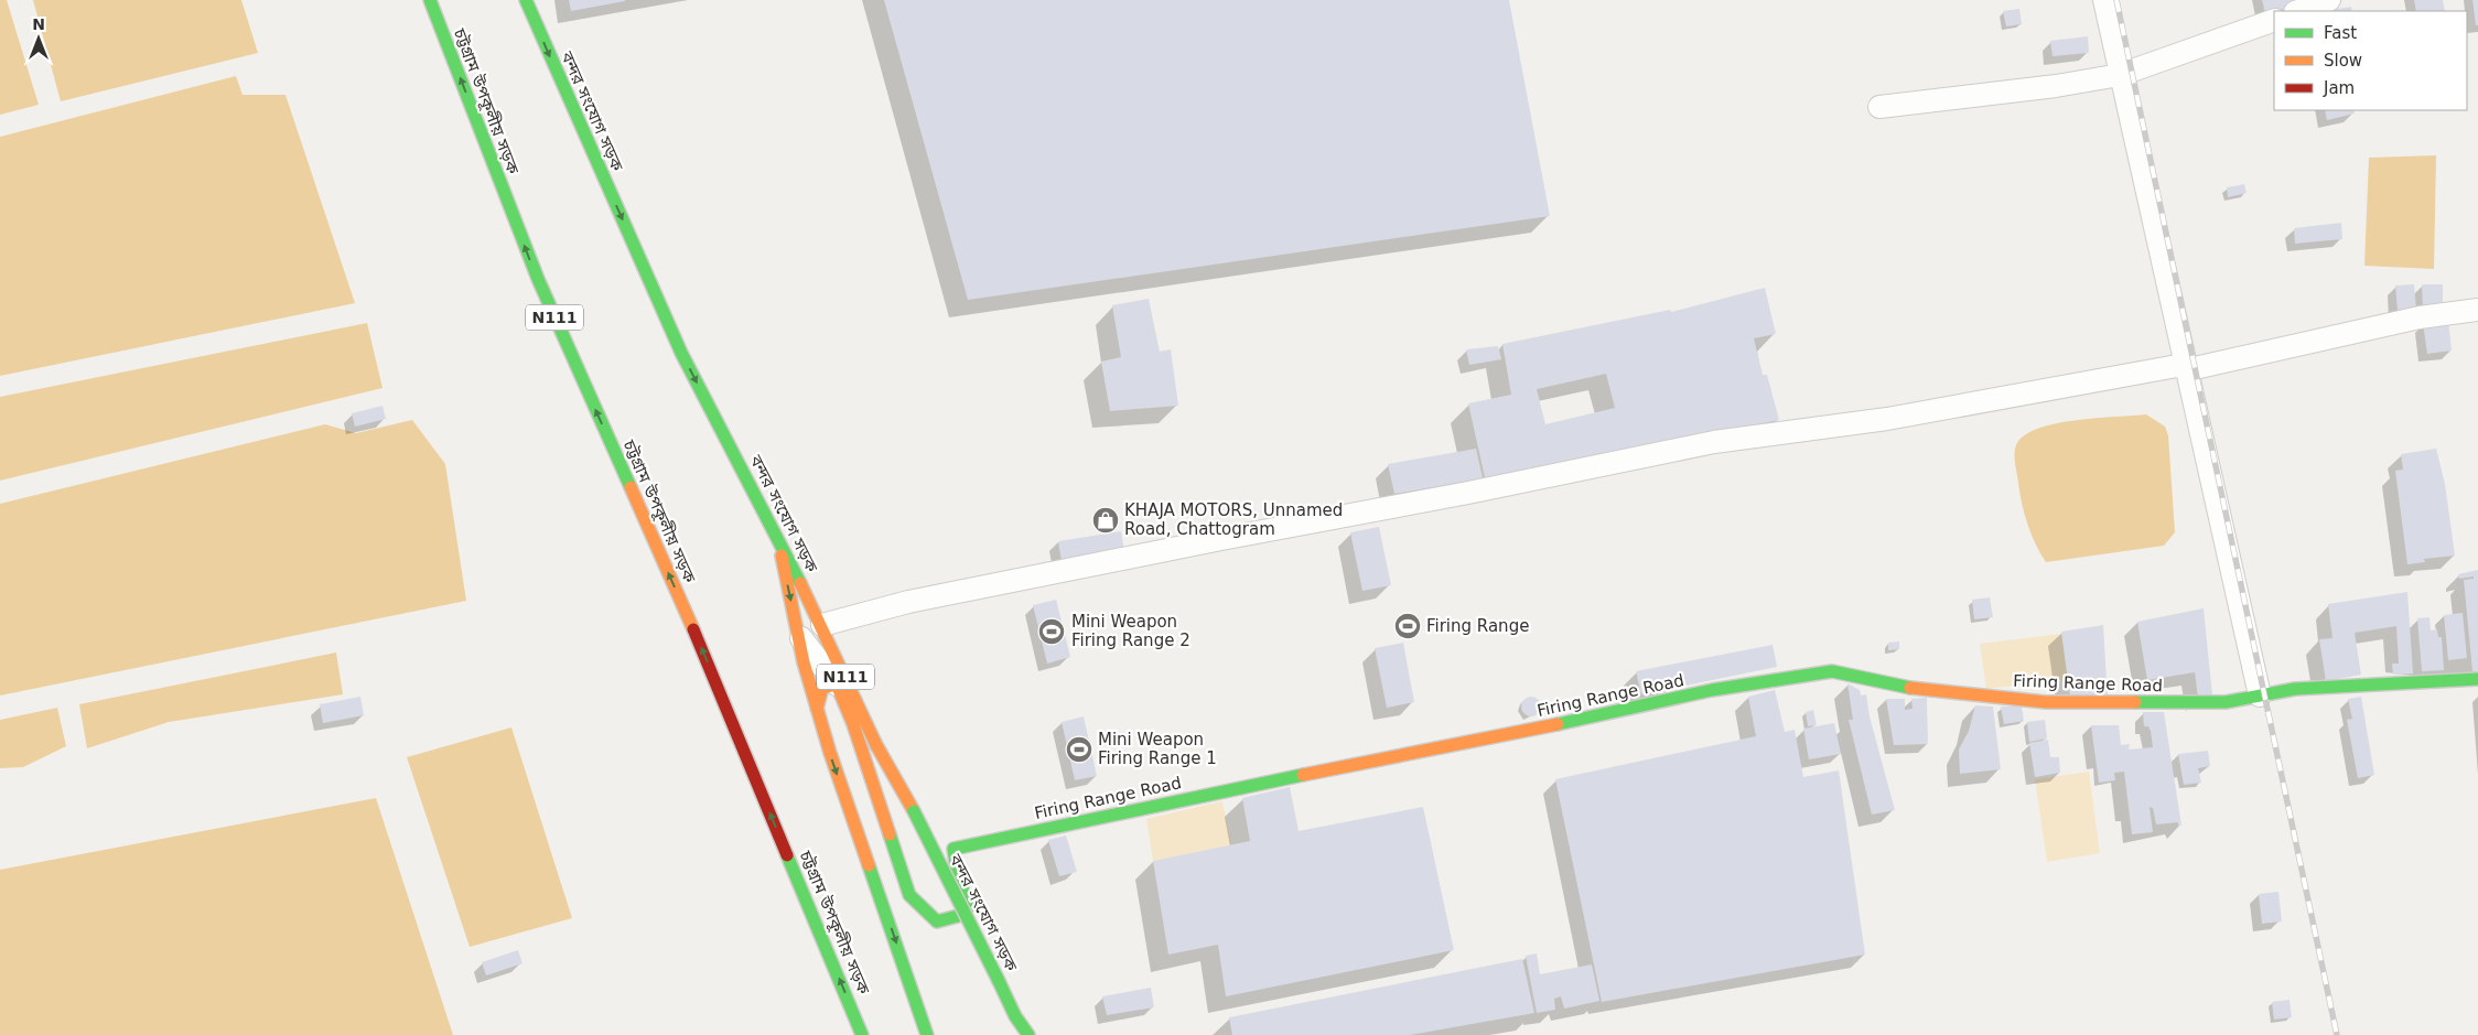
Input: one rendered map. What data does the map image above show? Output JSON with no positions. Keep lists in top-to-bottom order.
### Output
{
  "streets": {
    "main road": [
      "চট্টগ্রাম উপকূলীয় সড়ক",
      "বন্দর সংযোগ সড়ক",
      "N111",
      "Firing Range Road"
    ]
  },
  "one_way": ["বন্দর সংযোগ সড়ক"],
  "places": {
    "shop": ["KHAJA MOTORS, Unnamed Road, Chattogram"],
    "sports": ["Firing Range", "Mini Weapon Firing Range 2", "Mini Weapon Firing Range 1"]
  },
  "legend": ["Fast", "Slow", "Jam"],
  "north": "top"
}
